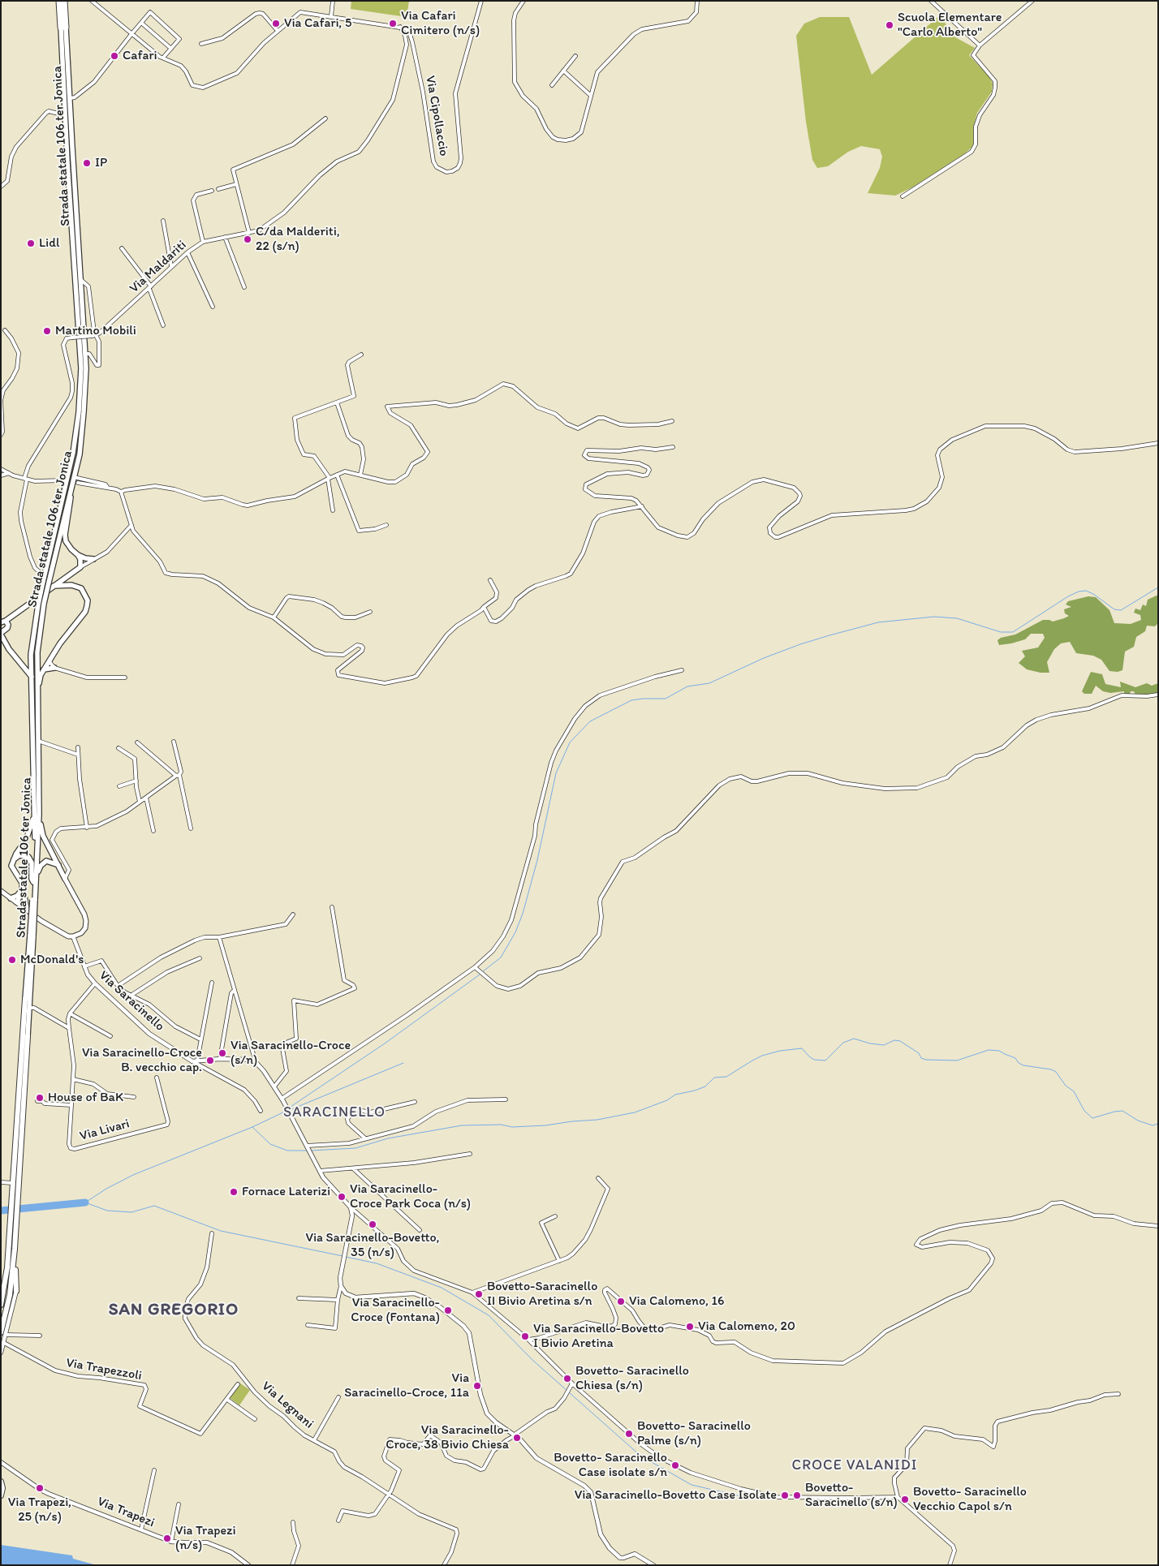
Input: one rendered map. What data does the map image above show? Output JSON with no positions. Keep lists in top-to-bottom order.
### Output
{
  "streets": {
    "highway": ["Strada statale 106 ter Jonica"],
    "street": [
      "Via Cipollaccio",
      "Via Maldariti",
      "Via Saracinello",
      "Via Livari",
      "Via Trapezzoli",
      "Via Legnani",
      "Via Trapezi"
    ]
  },
  "crossings": [
    ["Via Cipollaccio", "Via Maldariti"]
  ],
  "districts": ["SARACINELLO", "SAN GREGORIO", "CROCE VALANIDI"],
  "places": [
    "Via Cafari, 5",
    "Via Cafari Cimitero (n/s)",
    "Scuola Elementare \"Carlo Alberto\"",
    "Cafari",
    "IP",
    "C/da Malderiti, 22 (s/n)",
    "Lidl",
    "Martino Mobili",
    "McDonald's",
    "Via Saracinello-Croce (s/n)",
    "Via Saracinello-Croce B. vecchio cap.",
    "House of BaK",
    "Fornace Laterizi",
    "Via Saracinello- Croce Park Coca (n/s)",
    "Via Saracinello-Bovetto, 35 (n/s)",
    "Bovetto-Saracinello II Bivio Aretina s/n",
    "Via Calomeno, 16",
    "Via Saracinello- Croce (Fontana)",
    "Via Calomeno, 20",
    "Via Saracinello-Bovetto I Bivio Aretina",
    "Bovetto- Saracinello Chiesa (s/n)",
    "Via Saracinello-Croce, 11a",
    "Bovetto- Saracinello Palme (s/n)",
    "Via Saracinello- Croce, 38 Bivio Chiesa",
    "Bovetto- Saracinello Case isolate s/n",
    "Via Trapezi, 25 (n/s)",
    "Via Saracinello-Bovetto Case Isolate",
    "Bovetto- Saracinello (s/n)",
    "Bovetto- Saracinello Vecchio Capol s/n",
    "Via Trapezi (n/s)"
  ]
}
